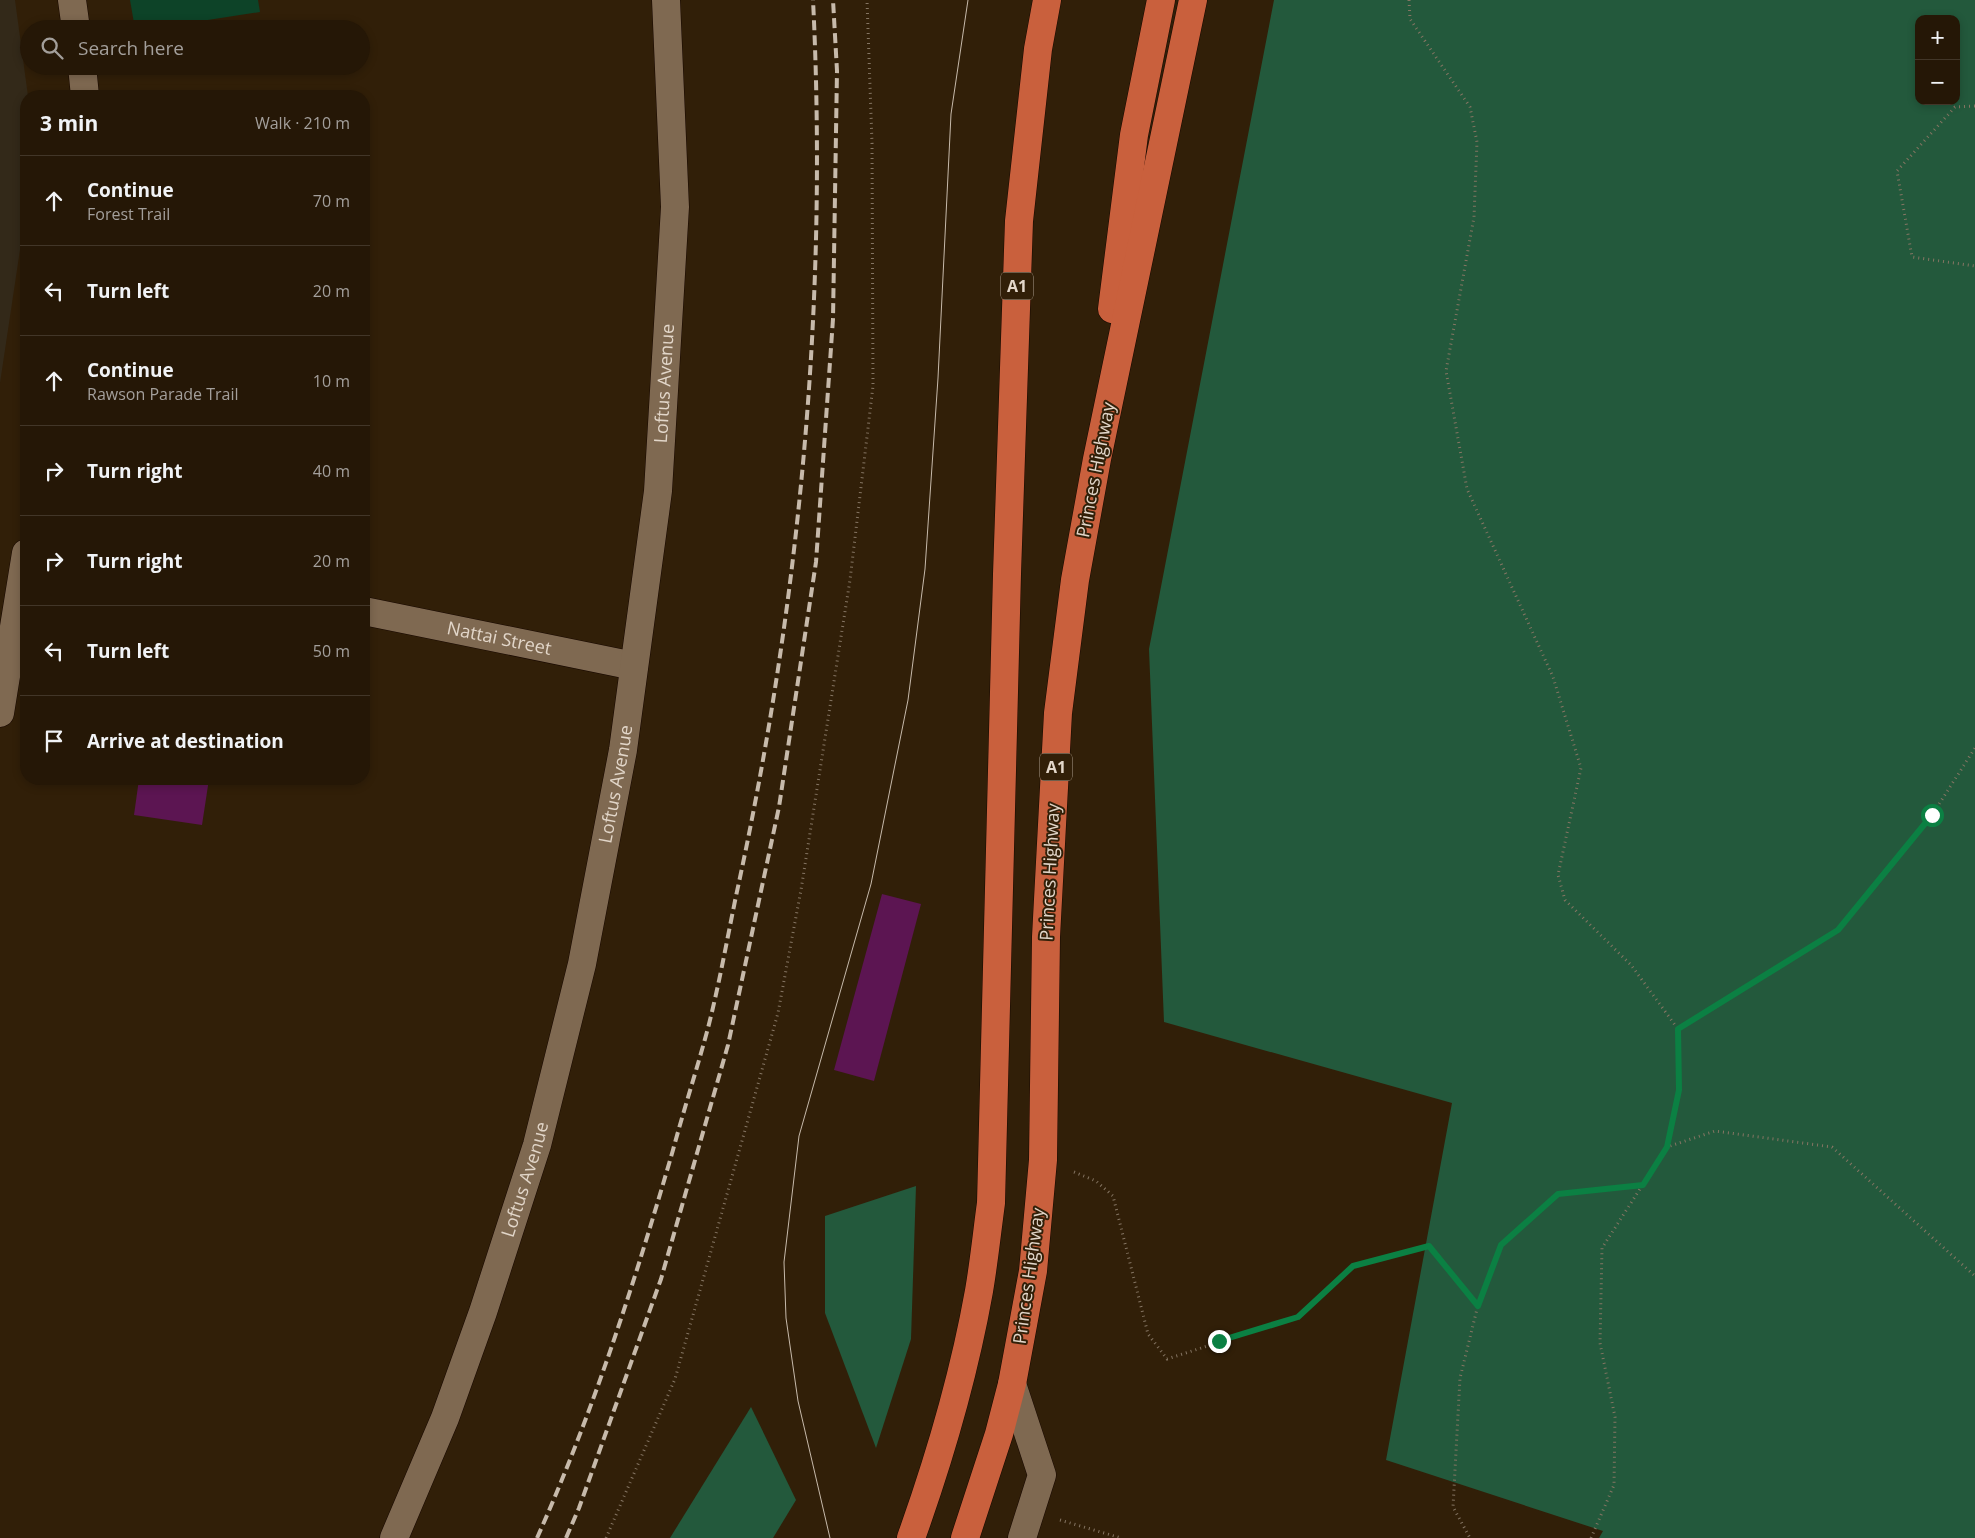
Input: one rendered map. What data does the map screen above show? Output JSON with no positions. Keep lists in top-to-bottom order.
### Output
{
  "streets": {
    "highway": ["A1", "Princes Highway"],
    "street": ["Loftus Avenue", "Nattai Street"]
  },
  "crossings": [
    ["Loftus Avenue", "Nattai Street"]
  ],
  "page": {
    "map_buttons": ["+", "−"],
    "search": "Search here",
    "heading": ["3 min", "Walk · 210 m"],
    "list": [
      ["Continue", "Forest Trail", "70 m"],
      ["Turn left", "20 m"],
      ["Continue", "Rawson Parade Trail", "10 m"],
      ["Turn right", "40 m"],
      ["Turn right", "20 m"],
      ["Turn left", "50 m"],
      "Arrive at destination"
    ]
  }
}
